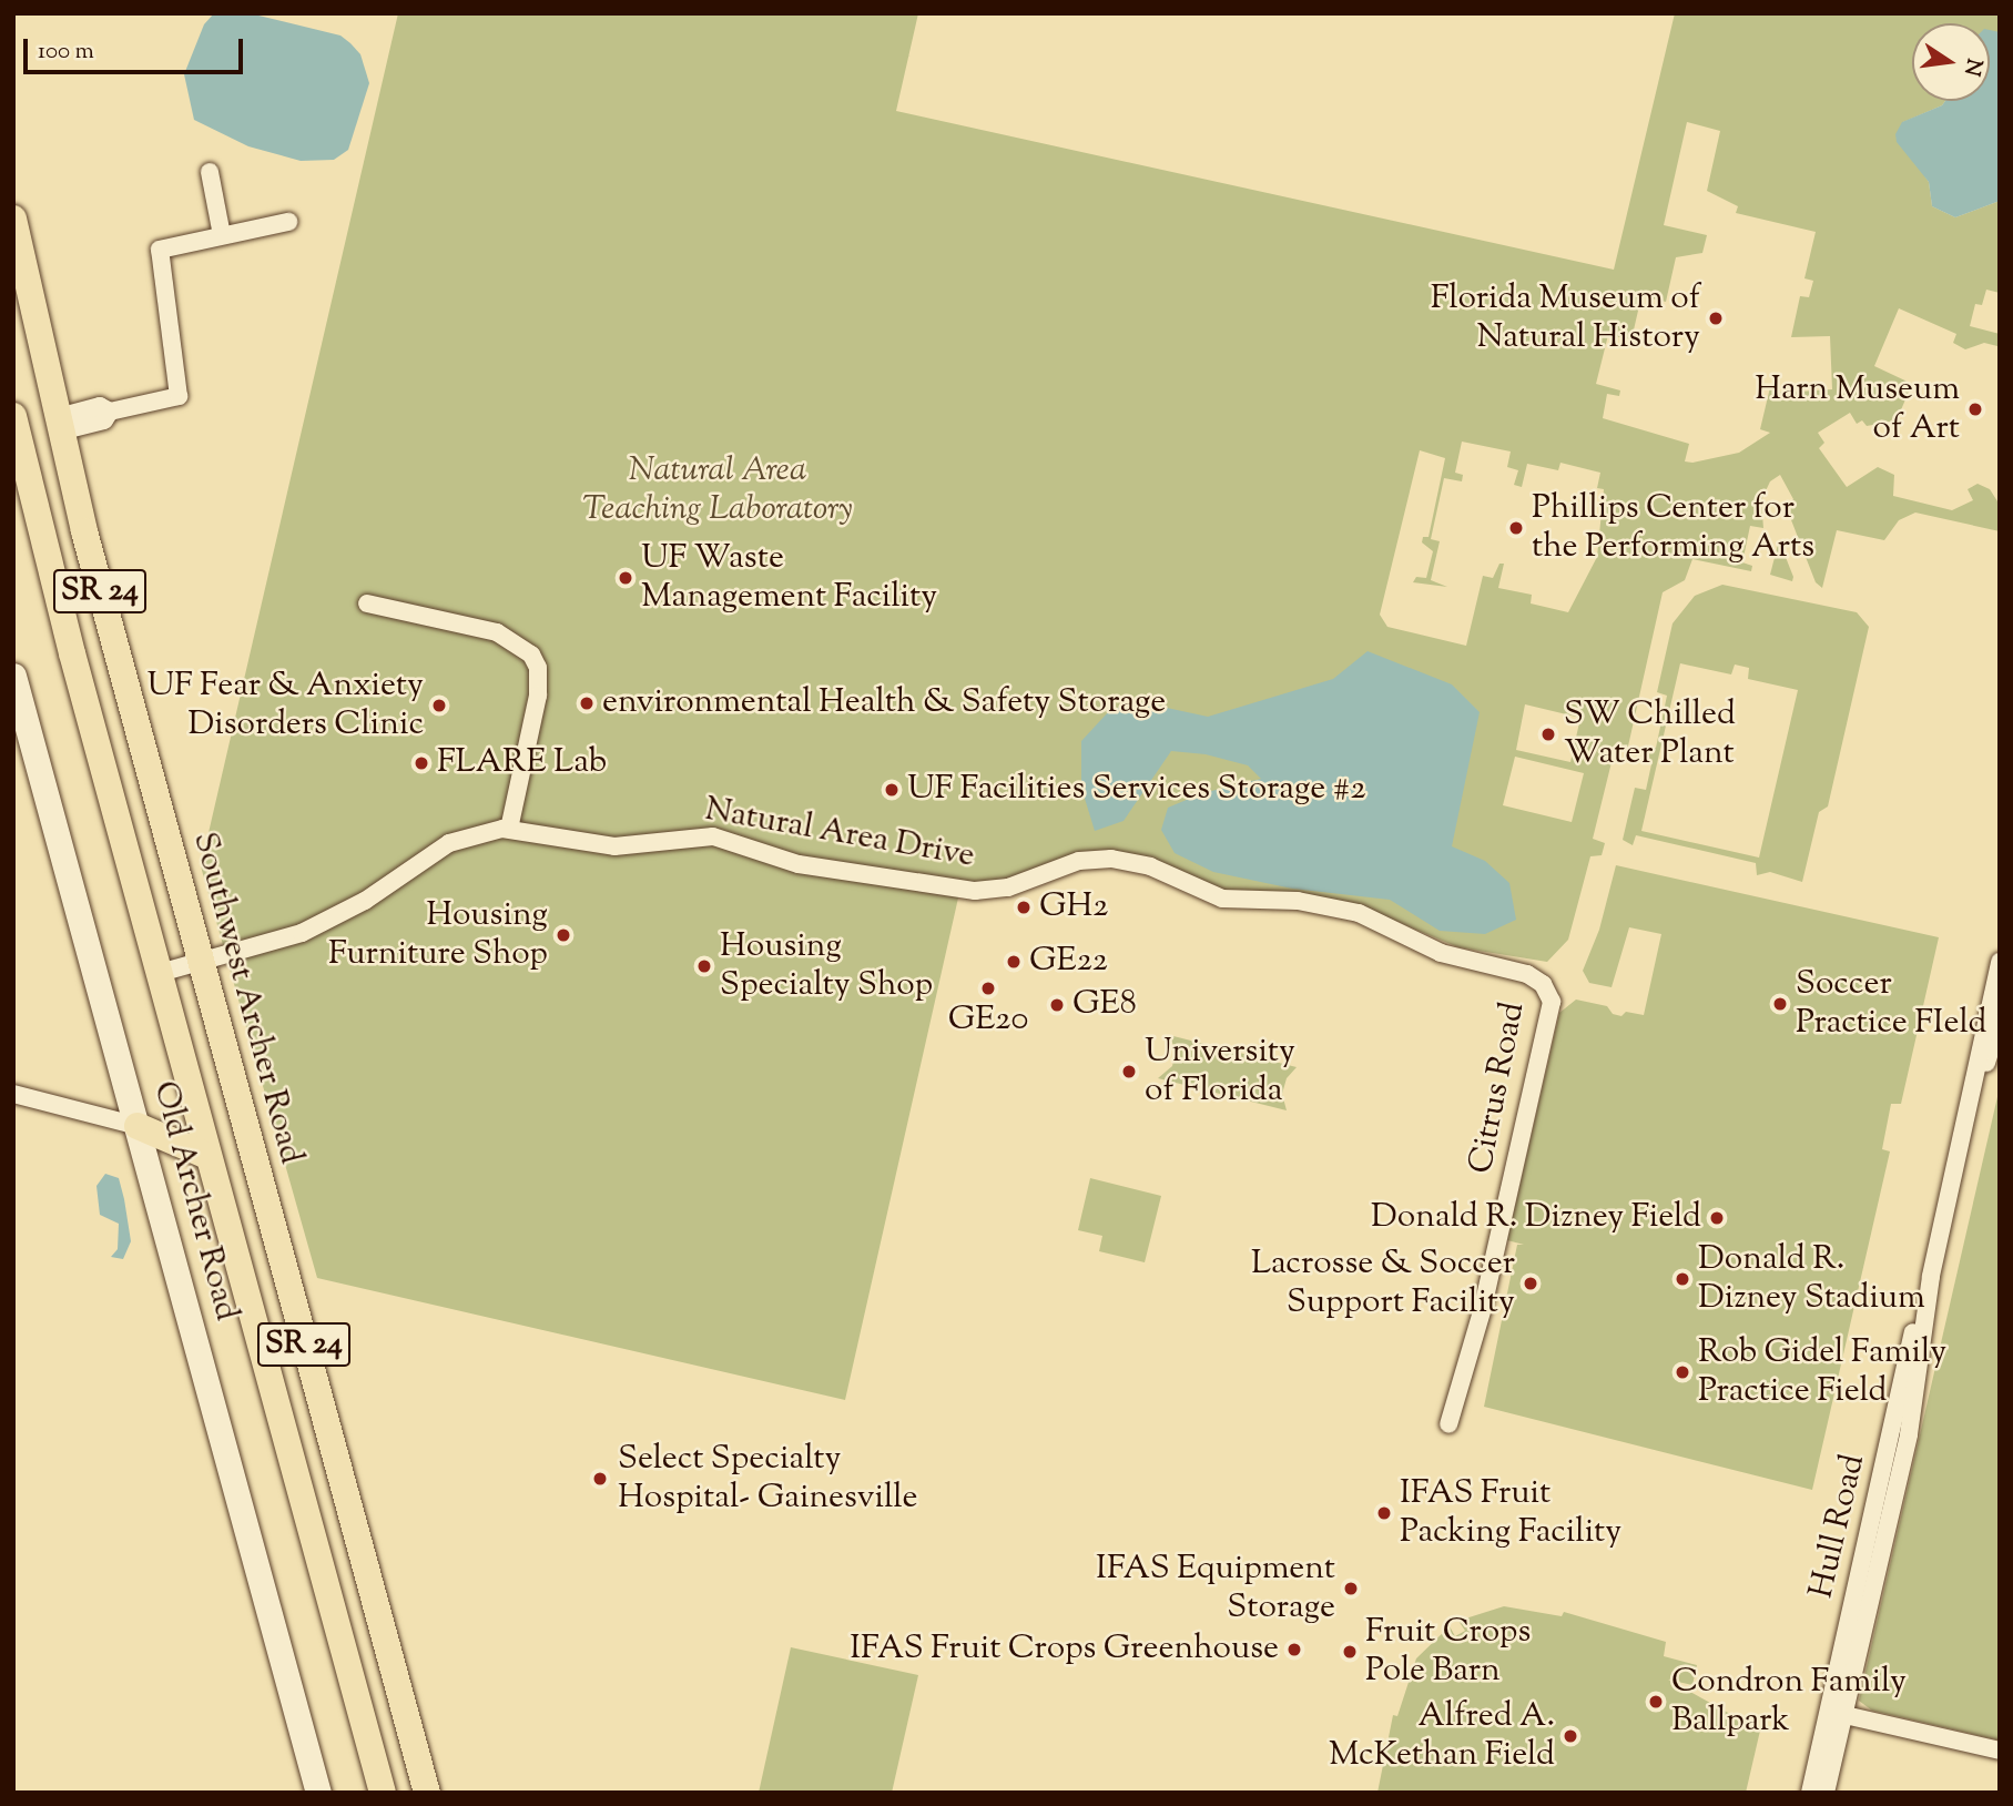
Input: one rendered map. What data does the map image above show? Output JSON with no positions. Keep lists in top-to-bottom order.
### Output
{
  "streets": {
    "main road": ["SR 24", "Southwest Archer Road"],
    "street": [
      "Natural Area Drive",
      "Citrus Road",
      "Old Archer Road",
      "Hull Road"
    ]
  },
  "crossings": [
    ["Natural Area Drive", "Citrus Road"]
  ],
  "parks": ["Natural Area Teaching Laboratory"],
  "places": [
    "Florida Museum of Natural History",
    "Harn Museum of Art",
    "Phillips Center for the Performing Arts",
    "UF Waste Management Facility",
    "environmental Health & Safety Storage",
    "UF Fear & Anxiety Disorders Clinic",
    "SW Chilled Water Plant",
    "FLARE Lab",
    "UF Facilities Services Storage #2",
    "GH2",
    "Housing Furniture Shop",
    "GE22",
    "Housing Specialty Shop",
    "GE20",
    "Soccer Practice FIeld",
    "GE8",
    "University of Florida",
    "Donald R. Dizney Field",
    "Donald R. Dizney Stadium",
    "Lacrosse & Soccer Support Facility",
    "Rob Gidel Family Practice Field",
    "Select Specialty Hospital- Gainesville",
    "IFAS Fruit Packing Facility",
    "IFAS Equipment Storage",
    "IFAS Fruit Crops Greenhouse",
    "Fruit Crops Pole Barn",
    "Condron Family Ballpark",
    "Alfred A. McKethan Field"
  ],
  "scale_bar": "100 m",
  "north": "right"
}
